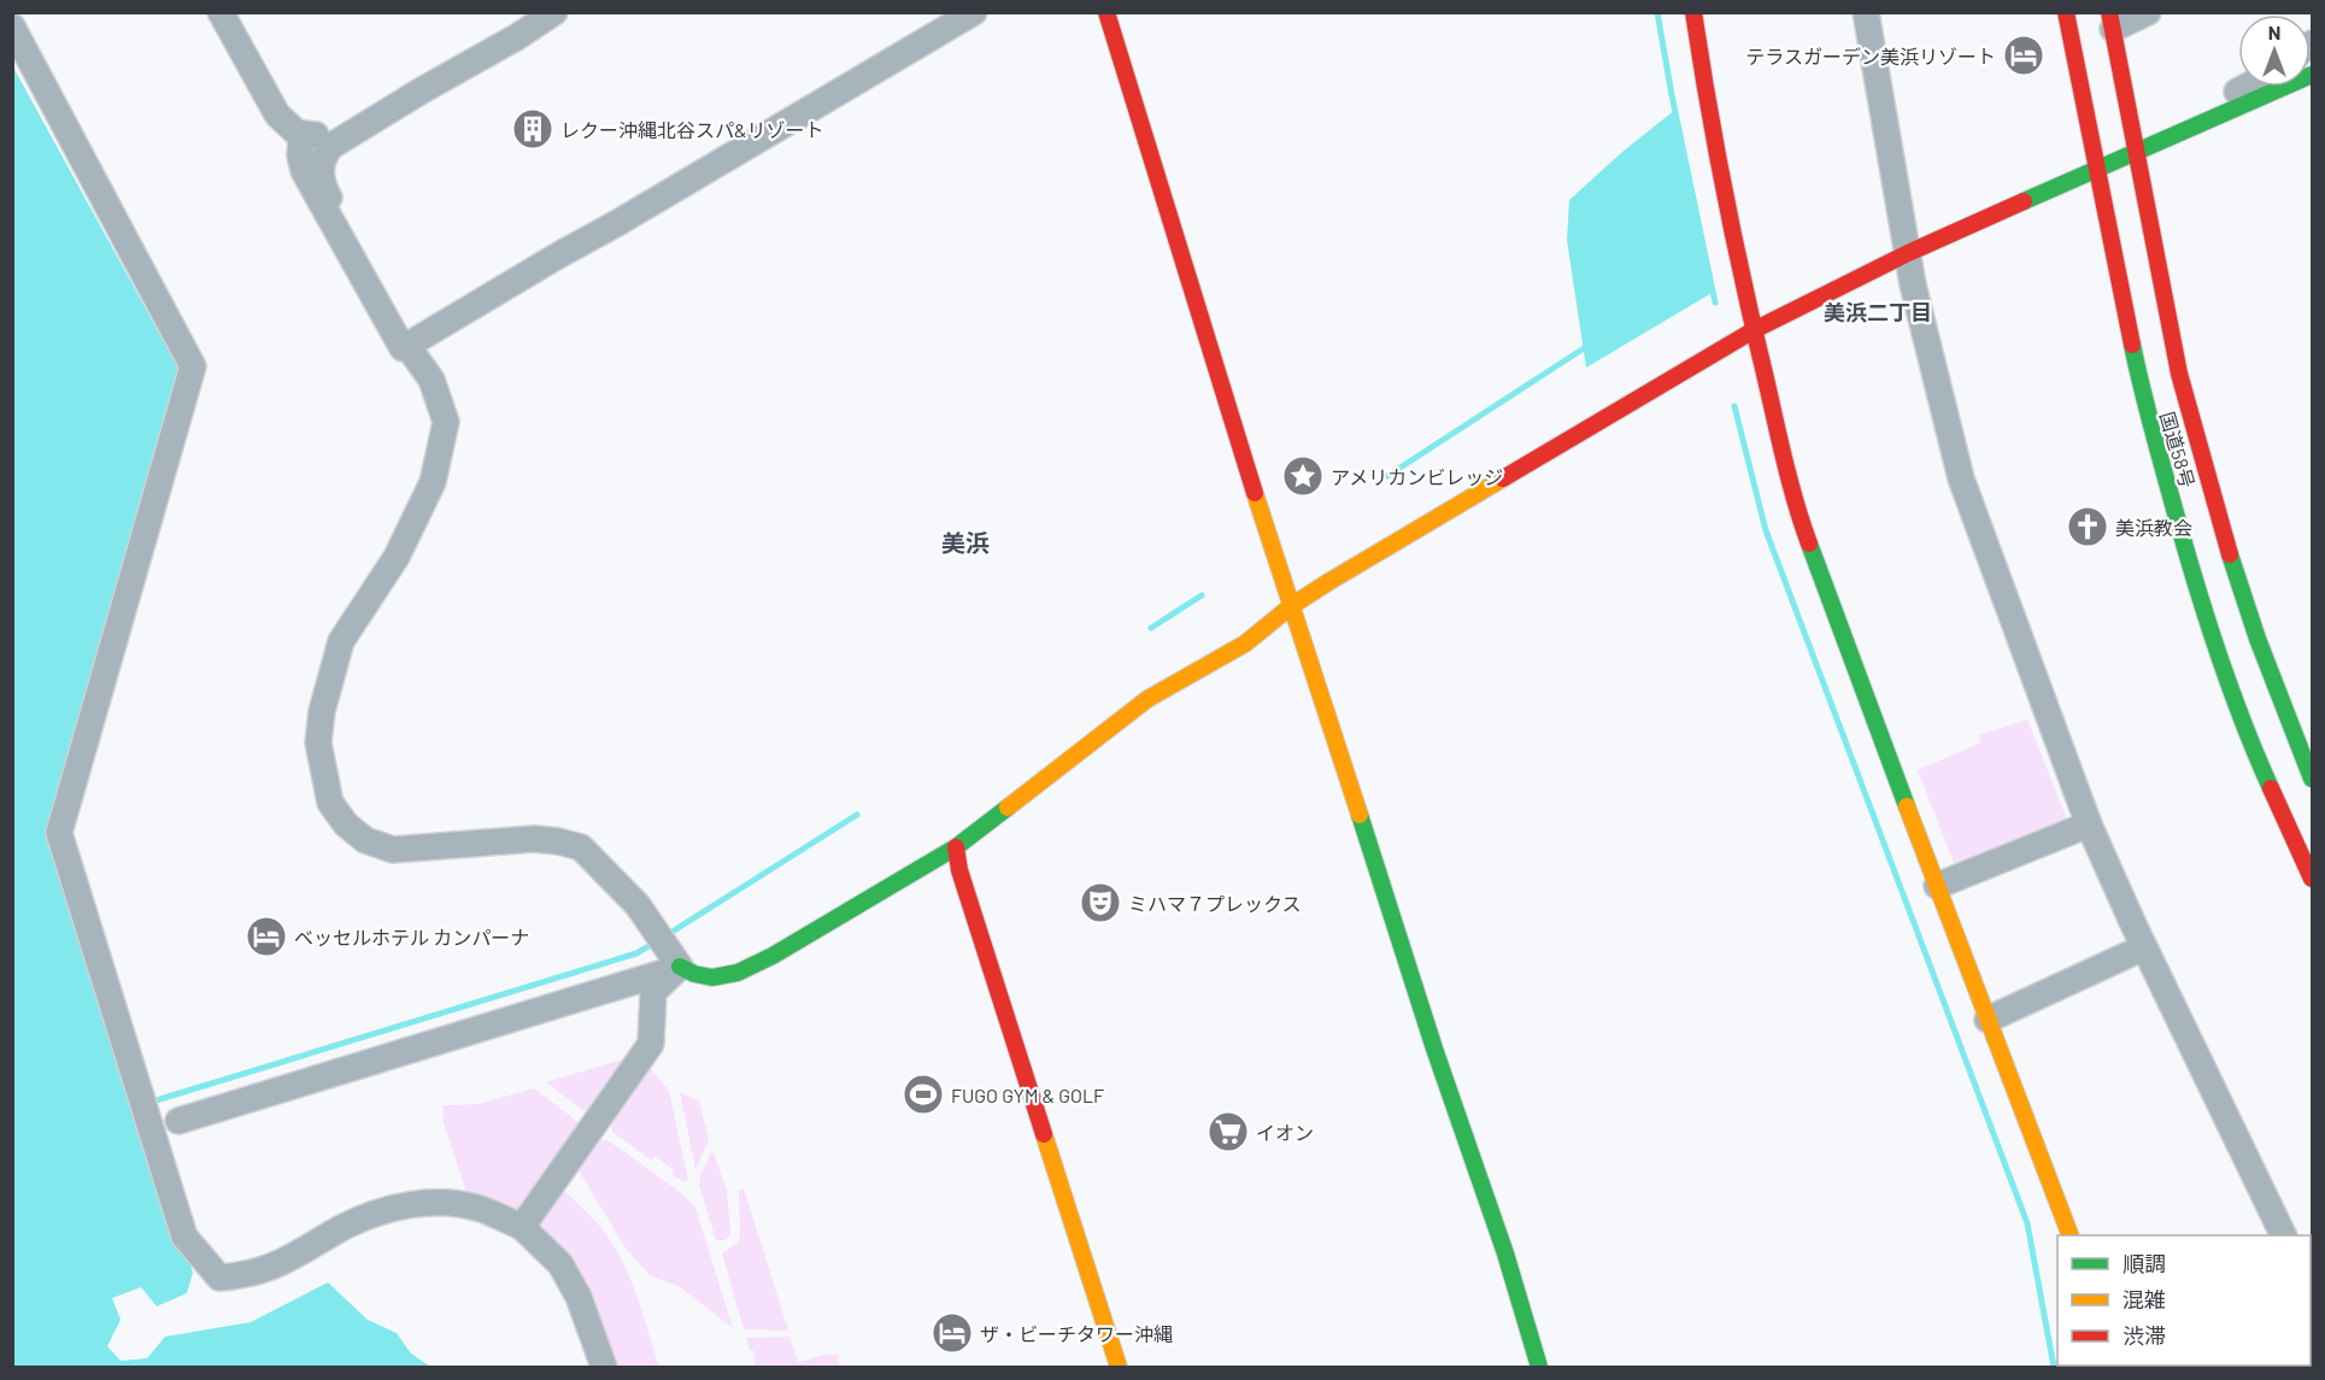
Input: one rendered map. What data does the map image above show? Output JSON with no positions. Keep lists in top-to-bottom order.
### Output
{
  "streets": {
    "main road": ["国道58号"]
  },
  "districts": ["美浜二丁目", "美浜"],
  "places": {
    "hotel": ["テラスガーデン美浜リゾート", "ベッセルホテル カンパーナ", "ザ・ビーチタワー沖縄"],
    "building": ["レクー沖縄北谷スパ&リゾート"],
    "place": ["アメリカンビレッジ"],
    "church": ["美浜教会"],
    "theatre": ["ミハマ７プレックス"],
    "sports": ["FUGO GYM & GOLF"],
    "supermarket": ["イオン"]
  },
  "legend": ["順調", "混雑", "渋滞"],
  "north": "top"
}
